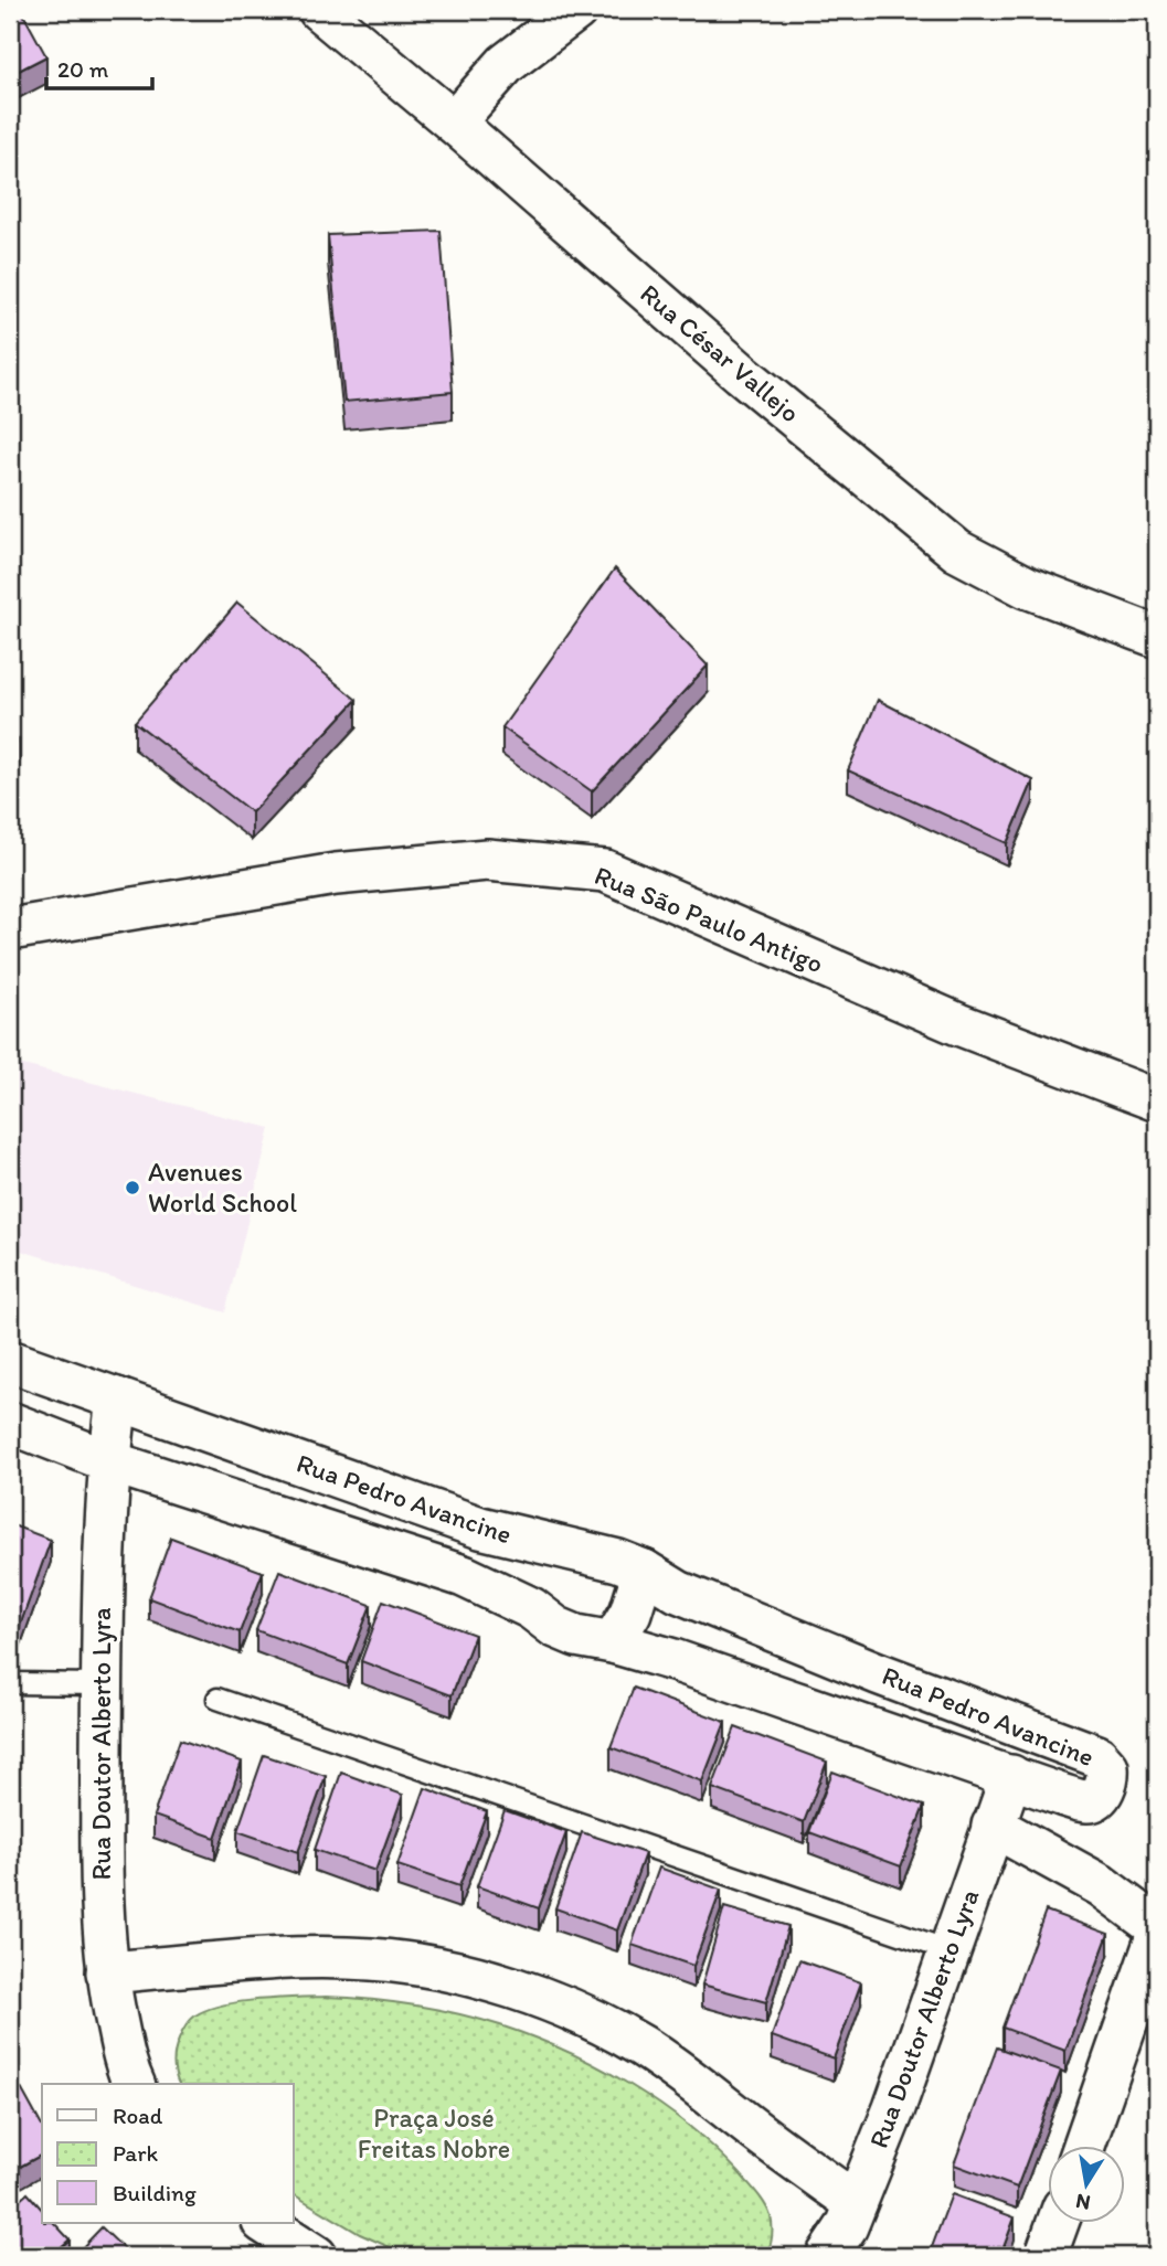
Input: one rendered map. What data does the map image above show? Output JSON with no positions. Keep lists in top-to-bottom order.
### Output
{
  "streets": {
    "street": [
      "Rua César Vallejo",
      "Rua São Paulo Antigo",
      "Rua Pedro Avancine",
      "Rua Doutor Alberto Lyra"
    ]
  },
  "crossings": [
    ["Rua Pedro Avancine", "Rua Doutor Alberto Lyra"]
  ],
  "parks": ["Praça José Freitas Nobre"],
  "places": ["Avenues World School"],
  "legend": ["Road", "Park", "Building"],
  "scale_bar": "20 m",
  "north": "bottom"
}
